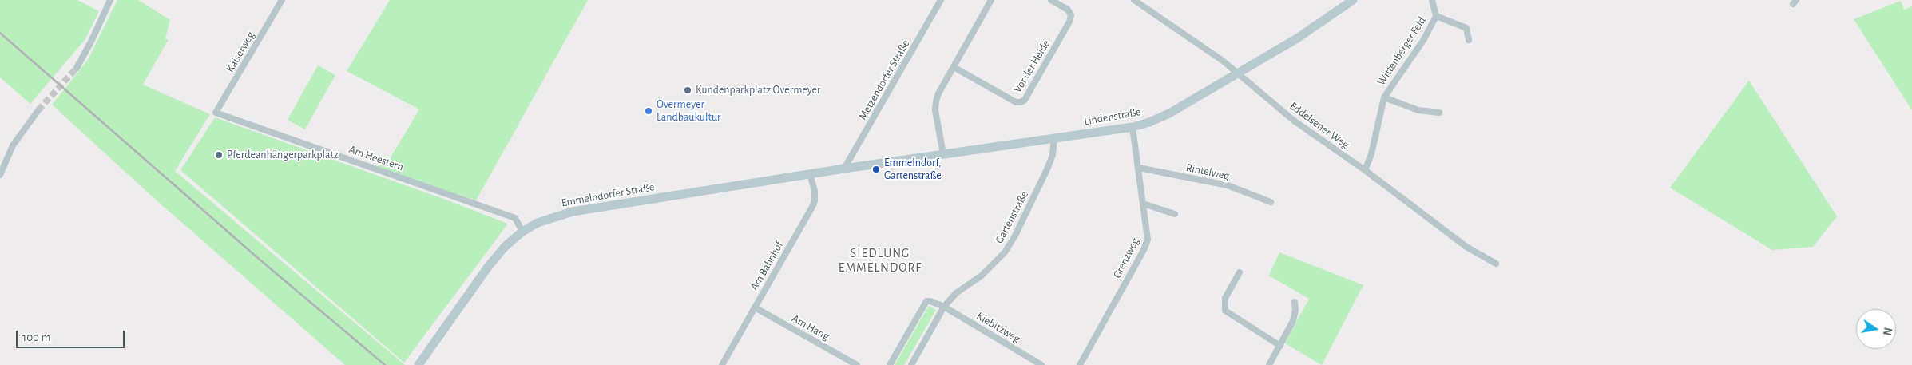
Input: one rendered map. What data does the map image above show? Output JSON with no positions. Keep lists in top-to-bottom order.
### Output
{
  "streets": {
    "street": [
      "Wittenberger Feld",
      "Kaiserweg",
      "Vor der Heide",
      "Metzendorfer Straße",
      "Lindenstraße",
      "Eddelsener Weg",
      "Am Heestern",
      "Rintelweg",
      "Emmelndorfer Straße",
      "Gartenstraße",
      "Grenzweg",
      "Am Bahnhof",
      "Am Hang",
      "Kiebitzweg"
    ]
  },
  "crossings": [
    ["Wittenberger Feld", "Eddelsener Weg"],
    ["Kaiserweg", "Am Heestern"],
    ["Metzendorfer Straße", "Lindenstraße"],
    ["Metzendorfer Straße", "Emmelndorfer Straße"],
    ["Lindenstraße", "Eddelsener Weg"],
    ["Lindenstraße", "Emmelndorfer Straße"],
    ["Lindenstraße", "Gartenstraße"],
    ["Lindenstraße", "Grenzweg"],
    ["Am Heestern", "Emmelndorfer Straße"],
    ["Rintelweg", "Grenzweg"],
    ["Emmelndorfer Straße", "Am Bahnhof"],
    ["Gartenstraße", "Kiebitzweg"],
    ["Am Bahnhof", "Am Hang"]
  ],
  "districts": ["SIEDLUNG EMMELNDORF"],
  "places": [
    "Kundenparkplatz Overmeyer",
    "Overmeyer Landbaukultur",
    "Pferdeanhängerparkplatz",
    "Emmelndorf, Gartenstraße"
  ],
  "scale_bar": "100 m",
  "north": "right"
}
